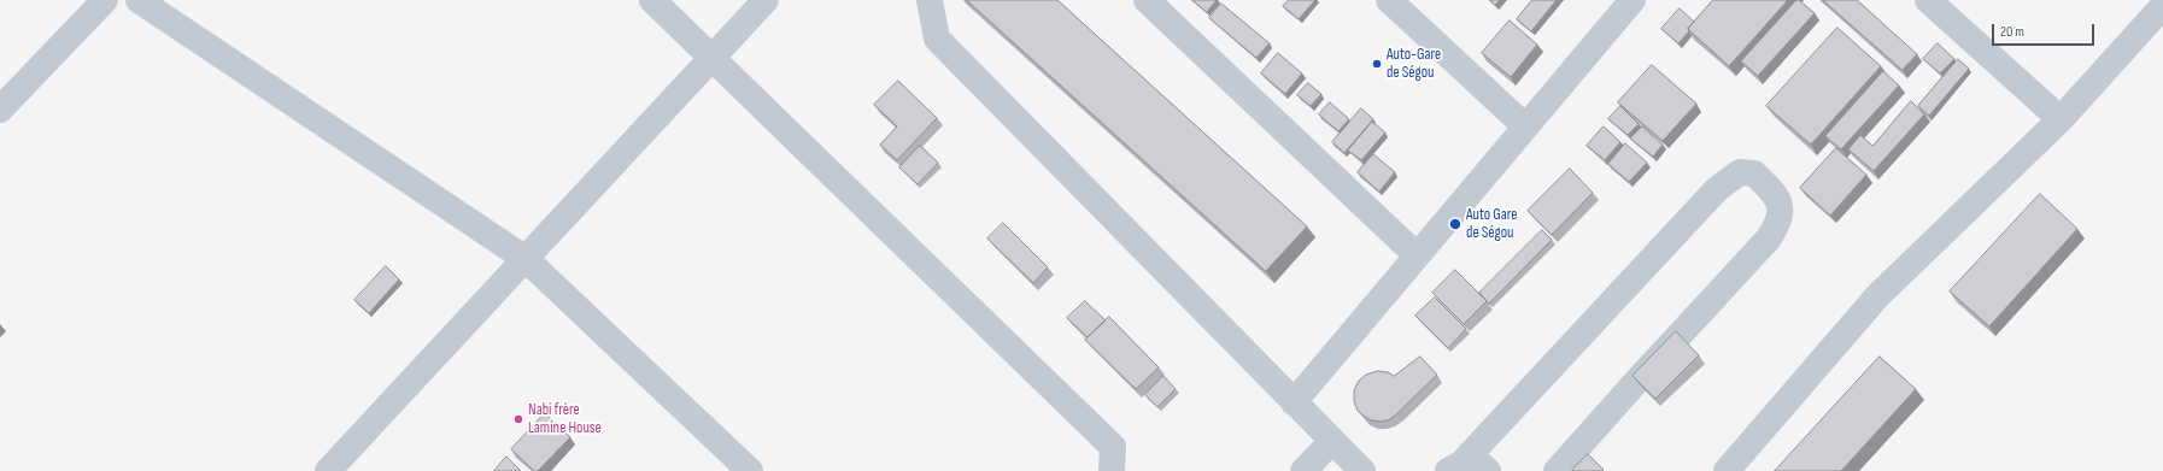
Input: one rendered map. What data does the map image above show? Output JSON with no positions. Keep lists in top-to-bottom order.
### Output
{
  "places": ["Auto-Gare de Ségou", "Auto Gare de Ségou", "Nabi frère Lamine House"],
  "scale_bar": "20 m"
}
